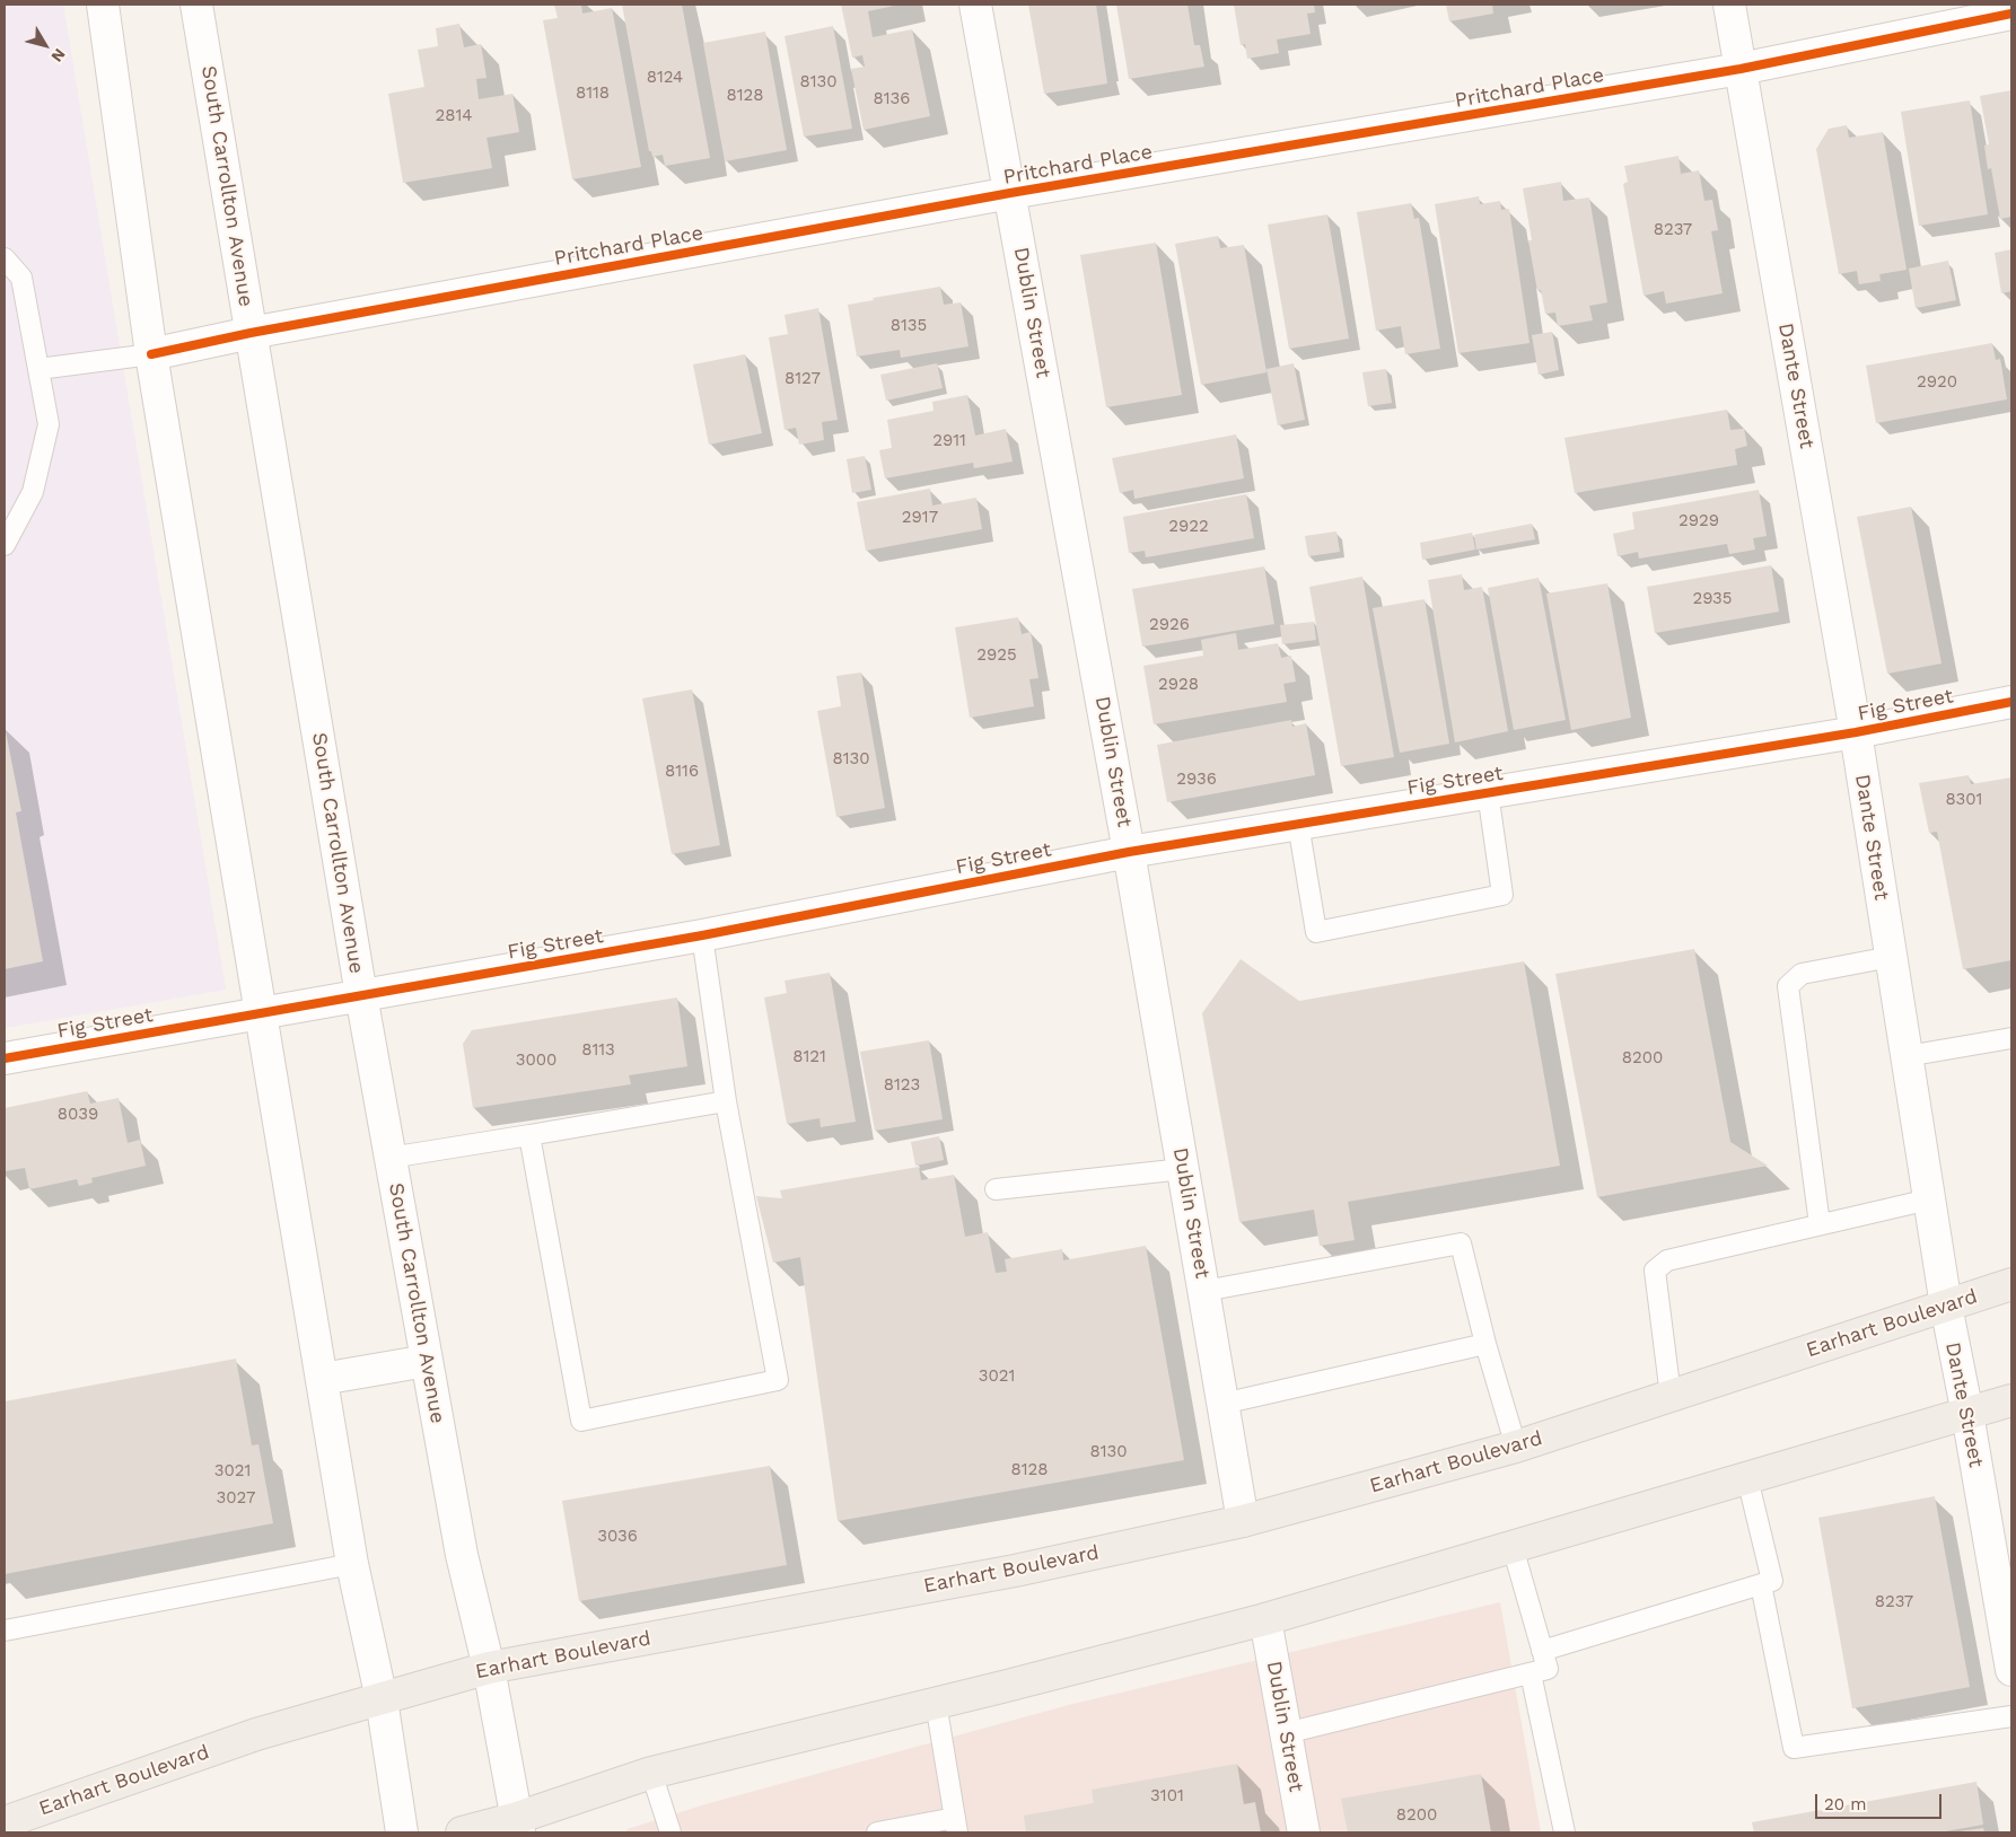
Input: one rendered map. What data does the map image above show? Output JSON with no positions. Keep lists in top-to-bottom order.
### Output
{
  "streets": {
    "main road": ["Earhart Boulevard"],
    "street": [
      "Pritchard Place",
      "South Carrollton Avenue",
      "Dublin Street",
      "Dante Street",
      "Fig Street"
    ]
  },
  "crossings": [
    ["Pritchard Place", "South Carrollton Avenue"],
    ["Pritchard Place", "Dublin Street"],
    ["Pritchard Place", "Dante Street"],
    ["South Carrollton Avenue", "Fig Street"],
    ["South Carrollton Avenue", "Earhart Boulevard"],
    ["Dublin Street", "Fig Street"],
    ["Dublin Street", "Earhart Boulevard"],
    ["Dante Street", "Fig Street"],
    ["Dante Street", "Earhart Boulevard"]
  ],
  "house_numbers": [
    "8124",
    "8130",
    "8118",
    "8128",
    "8136",
    "2814",
    "8237",
    "8135",
    "8127",
    "2920",
    "2911",
    "2917",
    "2929",
    "2922",
    "2935",
    "2926",
    "2925",
    "2928",
    "8130",
    "8116",
    "2936",
    "8301",
    "8113",
    "8121",
    "8200",
    "3000",
    "8123",
    "8039",
    "3021",
    "8130",
    "8128",
    "3021",
    "3027",
    "3036",
    "8237",
    "3101",
    "8200"
  ],
  "scale_bar": "20 m",
  "north": "bottom right"
}
